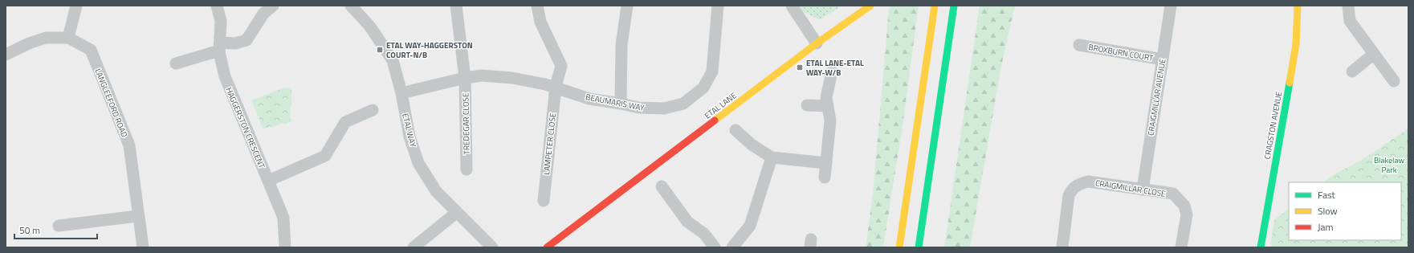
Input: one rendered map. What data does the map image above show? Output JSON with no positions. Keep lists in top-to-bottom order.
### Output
{
  "streets": {
    "main road": ["ETAL LANE", "CRAGSTON AVENUE"],
    "street": [
      "BROXBURN COURT",
      "CRAIGMILLAR AVENUE",
      "BEAUMARIS WAY",
      "LANGLEEFORD ROAD",
      "TREDEGAR CLOSE",
      "HAGGERSTON CRESCENT",
      "ETAL WAY",
      "LAMPETER CLOSE",
      "CRAIGMILLAR CLOSE"
    ]
  },
  "crossings": [
    ["BROXBURN COURT", "CRAIGMILLAR AVENUE"],
    ["CRAIGMILLAR AVENUE", "CRAIGMILLAR CLOSE"],
    ["BEAUMARIS WAY", "TREDEGAR CLOSE"],
    ["BEAUMARIS WAY", "ETAL WAY"],
    ["BEAUMARIS WAY", "LAMPETER CLOSE"]
  ],
  "parks": ["Blakelaw Park"],
  "places": {
    "transit": ["ETAL WAY-HAGGERSTON COURT-N/B", "ETAL LANE-ETAL WAY-W/B"]
  },
  "legend": ["Fast", "Slow", "Jam"],
  "scale_bar": "50 m"
}
